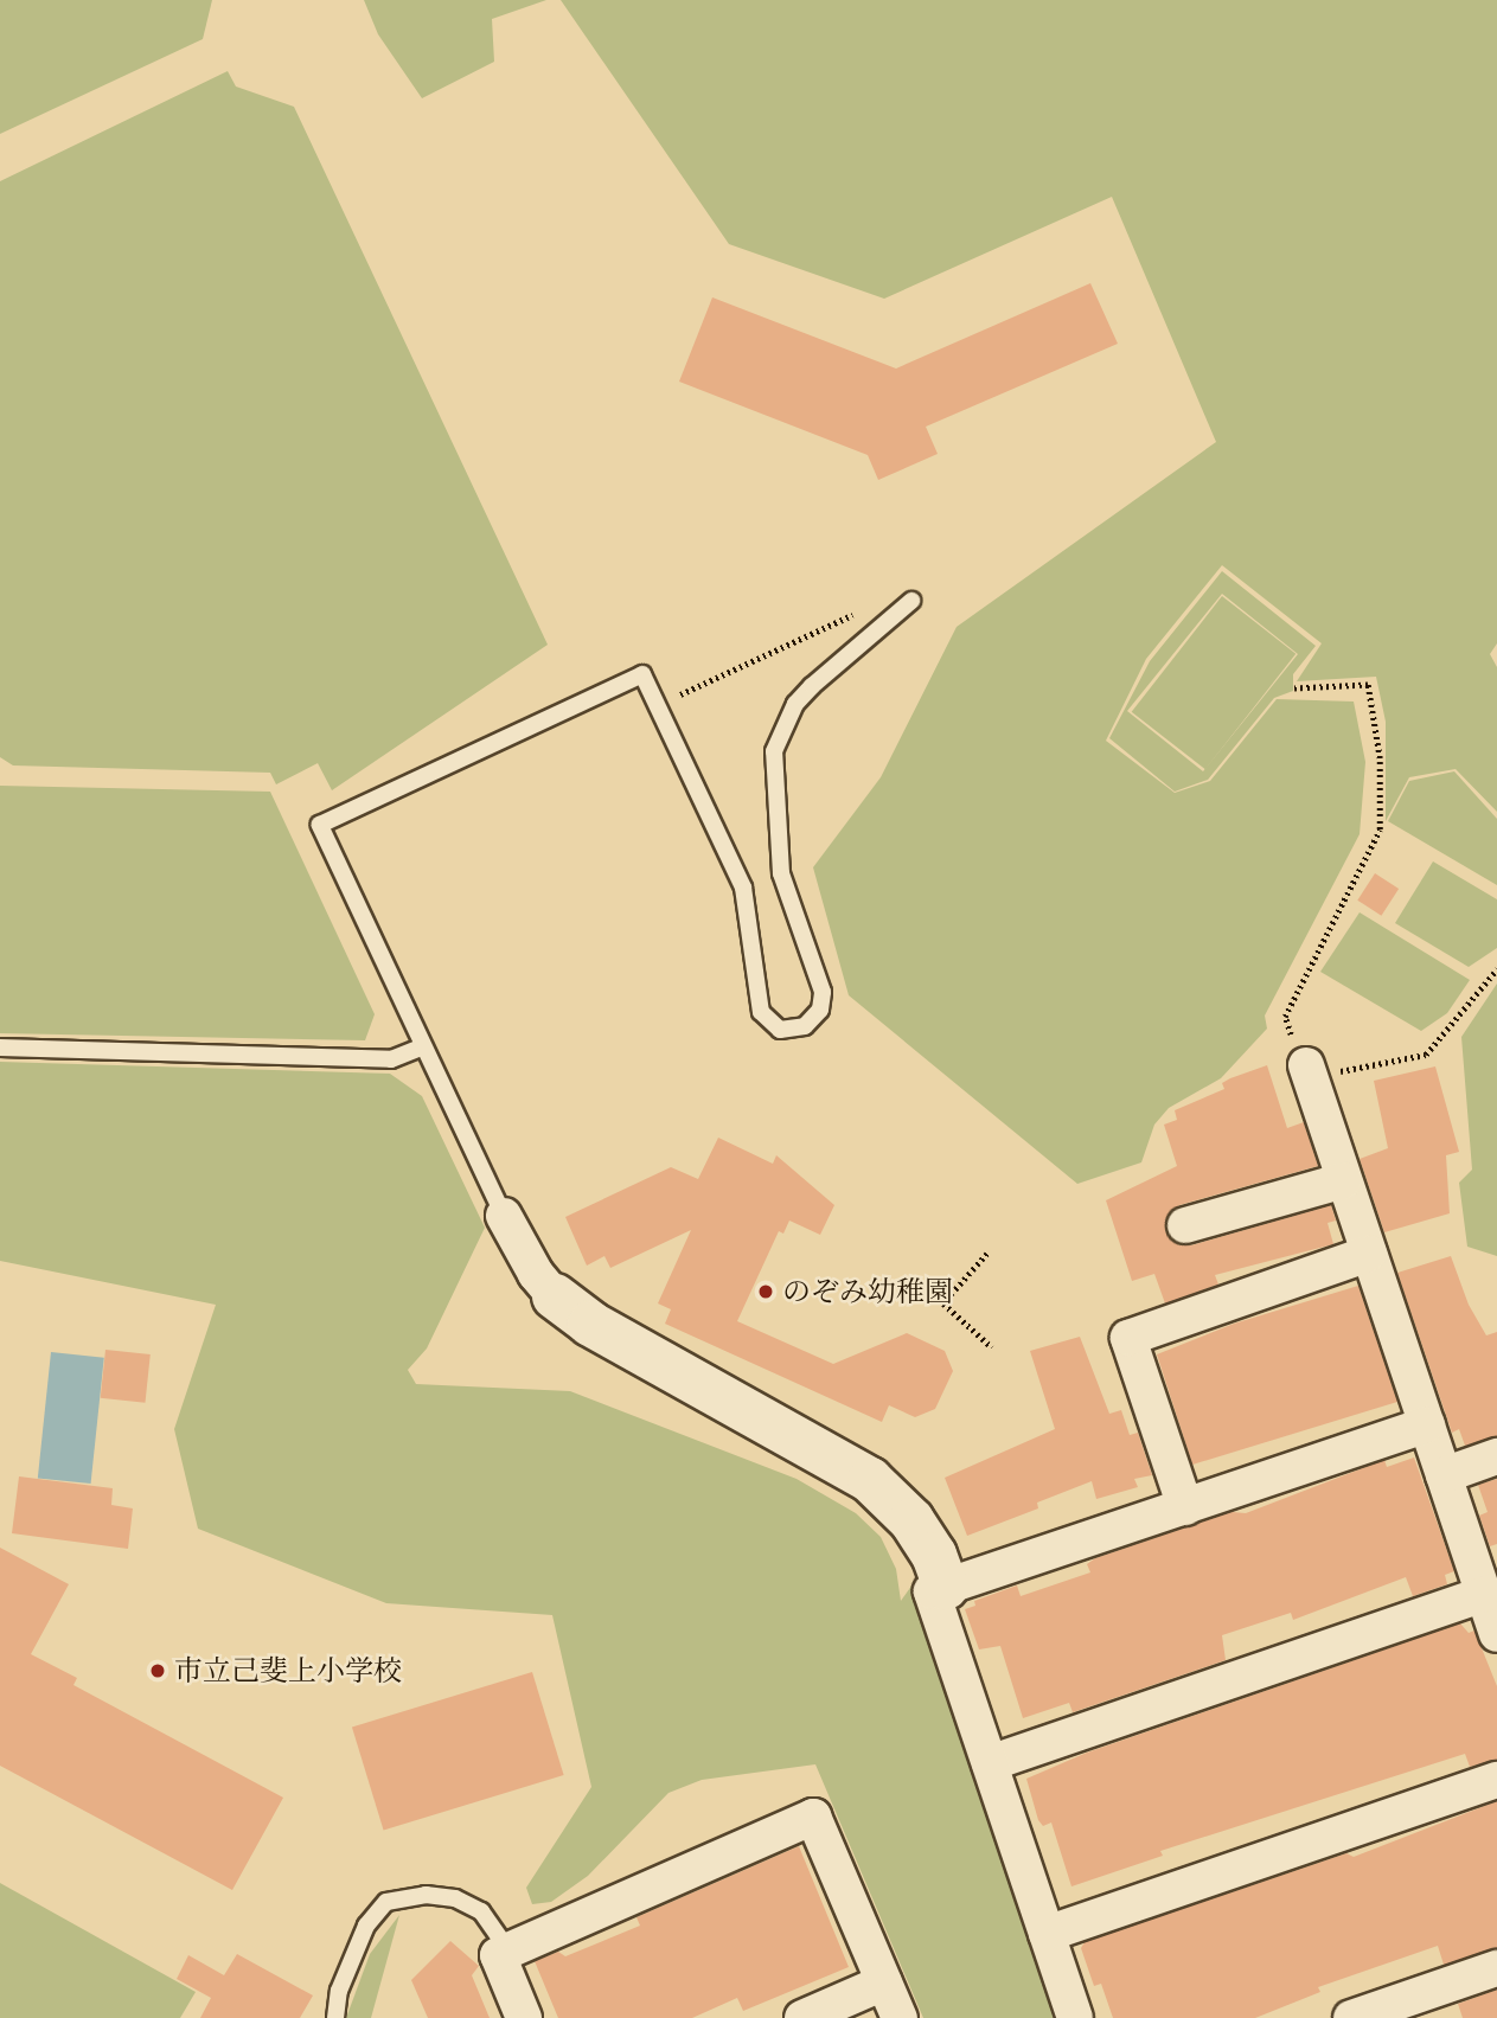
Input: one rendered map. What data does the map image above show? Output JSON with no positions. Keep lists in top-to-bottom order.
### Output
{
  "places": ["のぞみ幼稚園", "市立己斐上小学校"]
}
